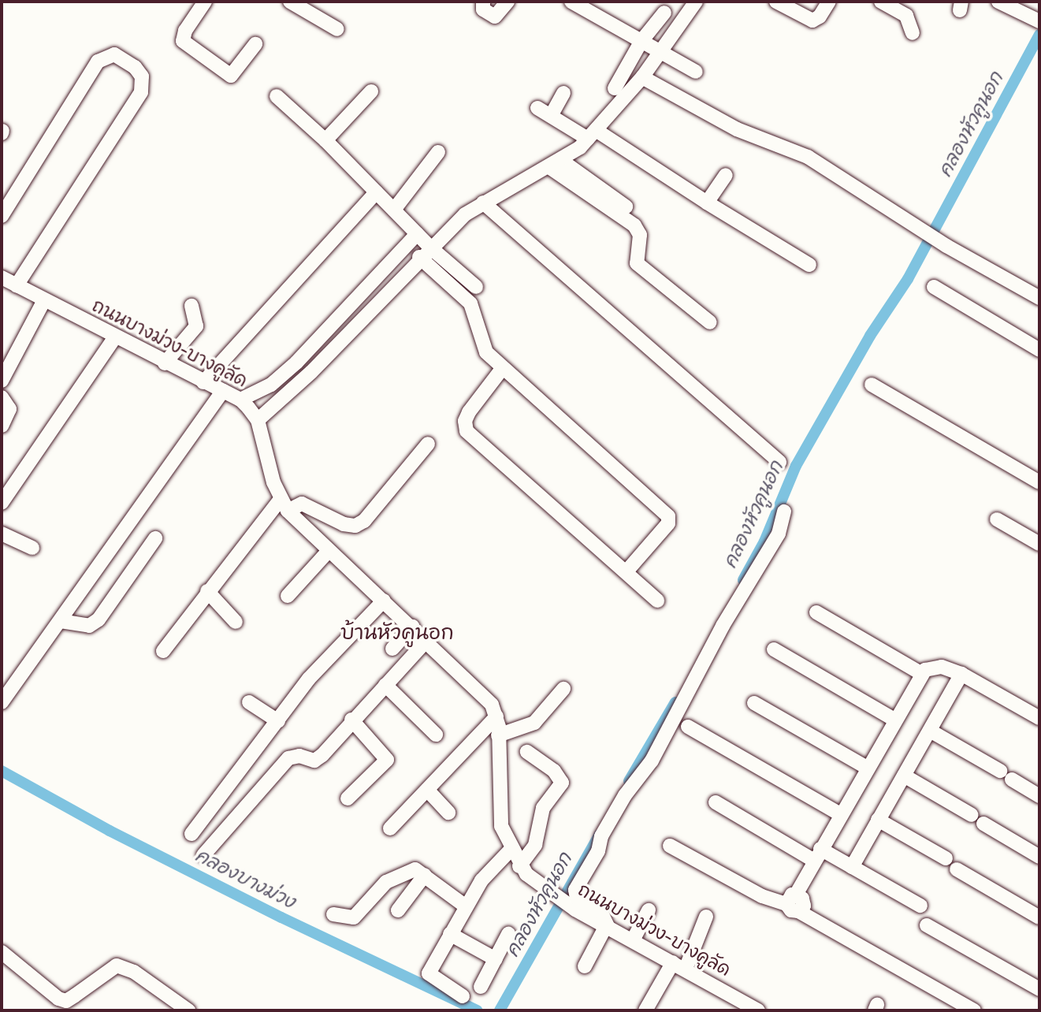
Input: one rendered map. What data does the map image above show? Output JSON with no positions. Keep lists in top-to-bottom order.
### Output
{
  "streets": {
    "street": ["ถนนบางม่วง-บางคูลัด"]
  },
  "districts": ["บ้านหัวคูนอก"],
  "water": ["คลองหัวคูนอก", "คลองบางม่วง"]
}
